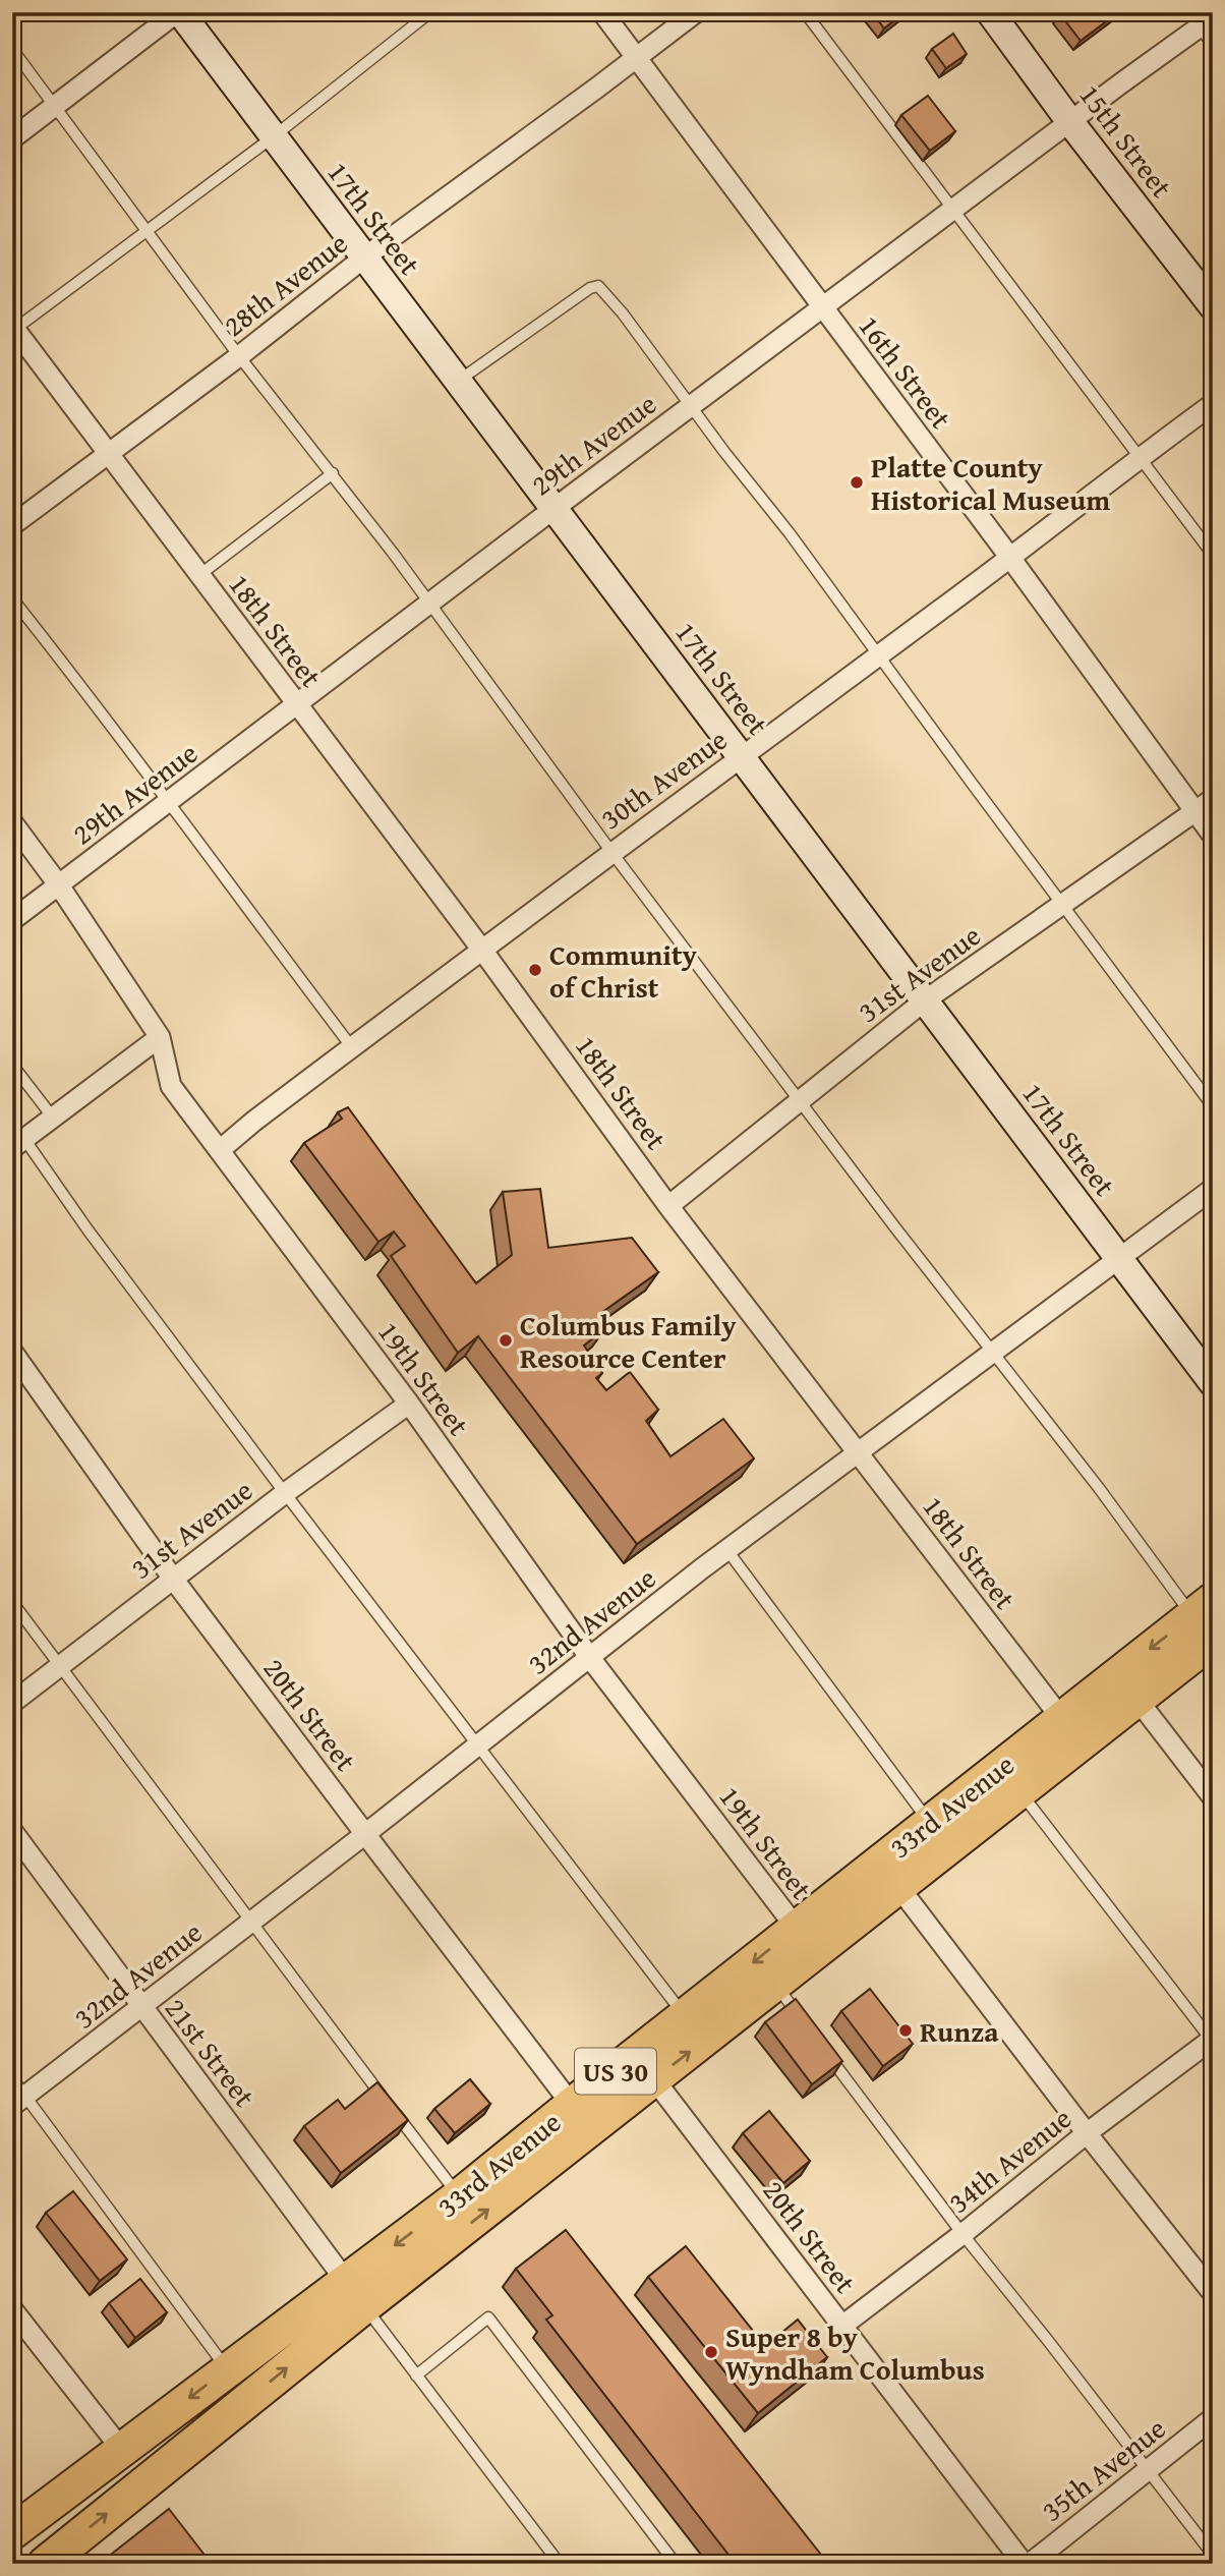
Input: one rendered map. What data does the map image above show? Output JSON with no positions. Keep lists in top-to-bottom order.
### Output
{
  "streets": {
    "highway": ["33rd Avenue", "US 30"],
    "main road": ["15th Street", "17th Street"],
    "street": [
      "28th Avenue",
      "16th Street",
      "29th Avenue",
      "18th Street",
      "30th Avenue",
      "31st Avenue",
      "19th Street",
      "32nd Avenue",
      "20th Street",
      "21st Street",
      "34th Avenue",
      "35th Avenue"
    ]
  },
  "crossings": [
    ["15th Street", "29th Avenue"],
    ["17th Street", "28th Avenue"],
    ["17th Street", "29th Avenue"],
    ["17th Street", "30th Avenue"],
    ["17th Street", "31st Avenue"],
    ["17th Street", "32nd Avenue"],
    ["28th Avenue", "16th Street"],
    ["28th Avenue", "18th Street"],
    ["16th Street", "29th Avenue"],
    ["16th Street", "30th Avenue"],
    ["16th Street", "31st Avenue"],
    ["29th Avenue", "18th Street"],
    ["29th Avenue", "19th Street"],
    ["18th Street", "30th Avenue"],
    ["18th Street", "31st Avenue"],
    ["18th Street", "32nd Avenue"],
    ["18th Street", "33rd Avenue"],
    ["30th Avenue", "19th Street"],
    ["31st Avenue", "19th Street"],
    ["31st Avenue", "20th Street"],
    ["19th Street", "32nd Avenue"],
    ["19th Street", "33rd Avenue"],
    ["32nd Avenue", "20th Street"],
    ["32nd Avenue", "21st Street"],
    ["20th Street", "33rd Avenue"],
    ["20th Street", "34th Avenue"],
    ["33rd Avenue", "21st Street"]
  ],
  "places": [
    "Platte County Historical Museum",
    "Community of Christ",
    "Columbus Family Resource Center",
    "Runza",
    "Super 8 by Wyndham Columbus"
  ]
}
